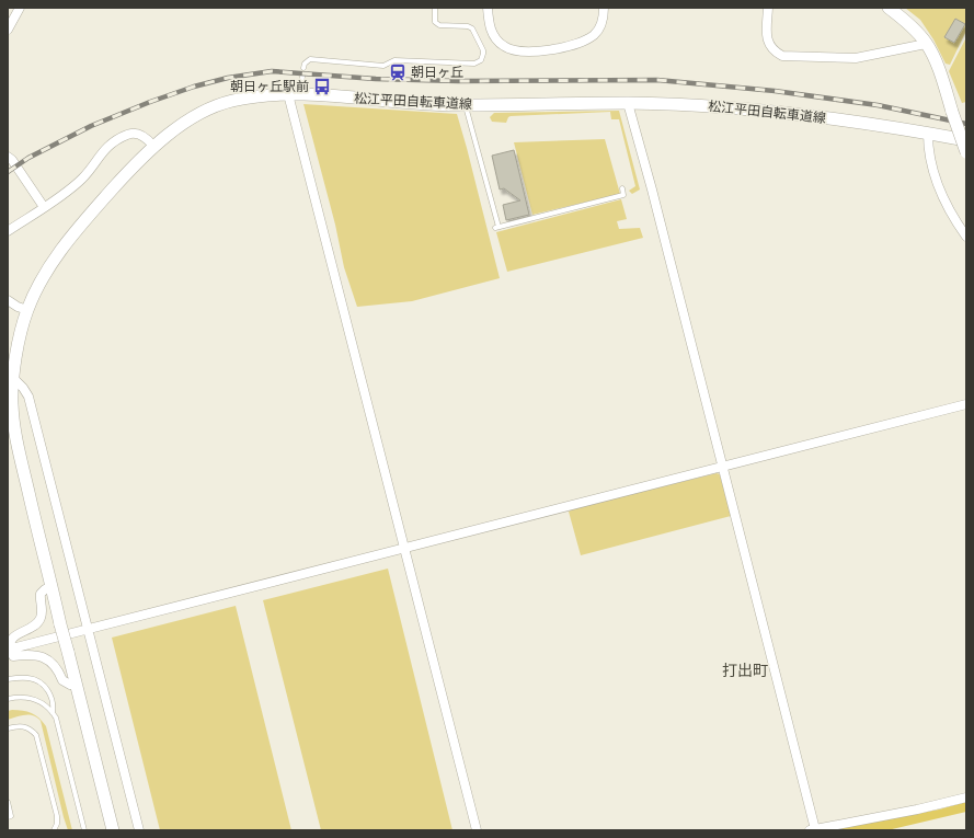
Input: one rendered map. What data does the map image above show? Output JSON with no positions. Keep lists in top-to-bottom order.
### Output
{
  "streets": {
    "street": ["松江平田自転車道線"]
  },
  "districts": ["打出町"],
  "places": {
    "station": ["朝日ヶ丘"],
    "bus stop": ["朝日ヶ丘駅前"]
  }
}
